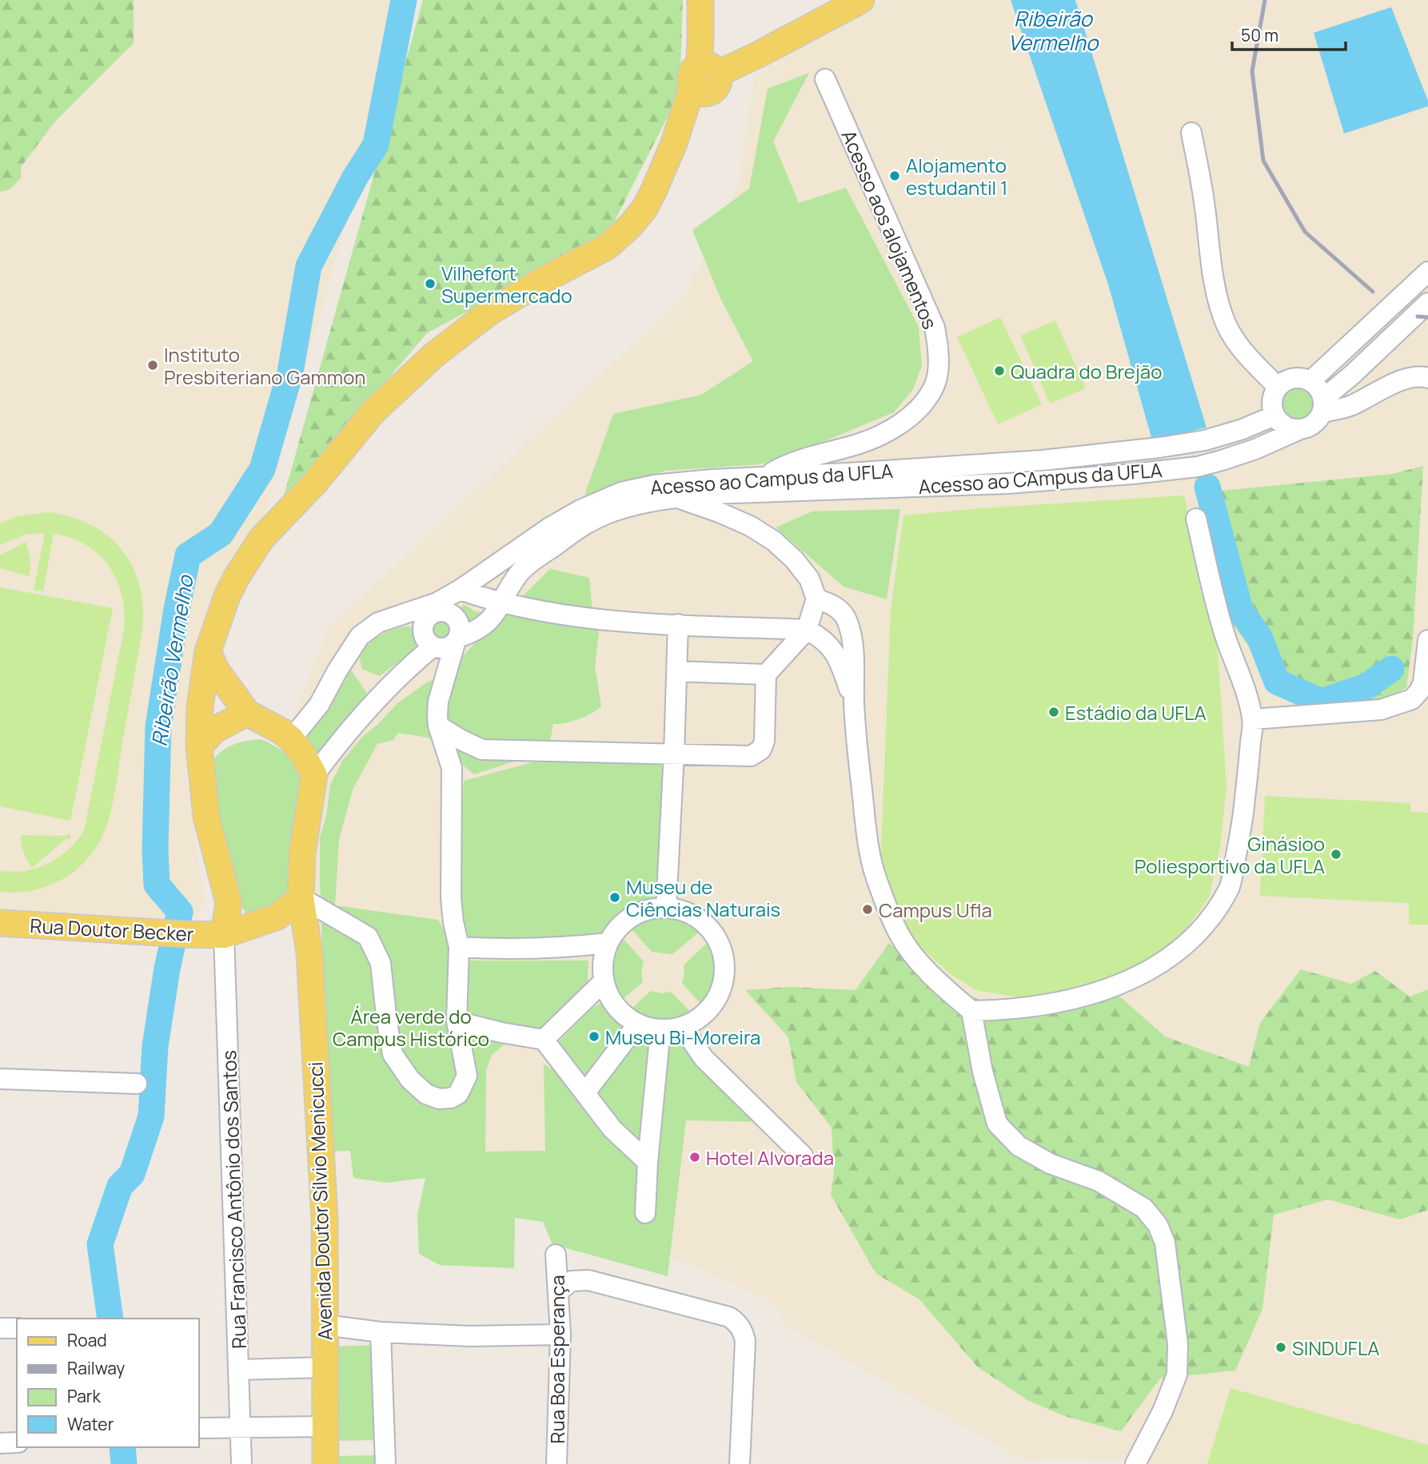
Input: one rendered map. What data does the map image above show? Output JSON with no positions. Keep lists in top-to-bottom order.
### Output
{
  "streets": {
    "main road": ["Rua Doutor Becker", "Avenida Doutor Sílvio Menicucci"],
    "street": [
      "Acesso aos alojamentos",
      "Acesso ao CAmpus da UFLA",
      "Acesso ao Campus da UFLA",
      "Rua Francisco Antônio dos Santos",
      "Rua Boa Esperança"
    ]
  },
  "crossings": [
    ["Acesso aos alojamentos", "Acesso ao Campus da UFLA"],
    ["Acesso ao CAmpus da UFLA", "Acesso ao Campus da UFLA"],
    ["Rua Doutor Becker", "Rua Francisco Antônio dos Santos"],
    ["Rua Doutor Becker", "Avenida Doutor Sílvio Menicucci"]
  ],
  "water": ["Ribeirão Vermelho"],
  "parks": ["Área verde do Campus Histórico"],
  "places": [
    "Alojamento estudantil 1",
    "Vilhefort Supermercado",
    "Instituto Presbiteriano Gammon",
    "Quadra do Brejão",
    "Estádio da UFLA",
    "Ginásioo Poliesportivo da UFLA",
    "Museu de Ciências Naturais",
    "Campus Ufla",
    "Museu Bi-Moreira",
    "Hotel Alvorada",
    "SINDUFLA"
  ],
  "legend": [
    "Road",
    "Railway",
    "Park",
    "Water"
  ],
  "scale_bar": "50 m"
}
